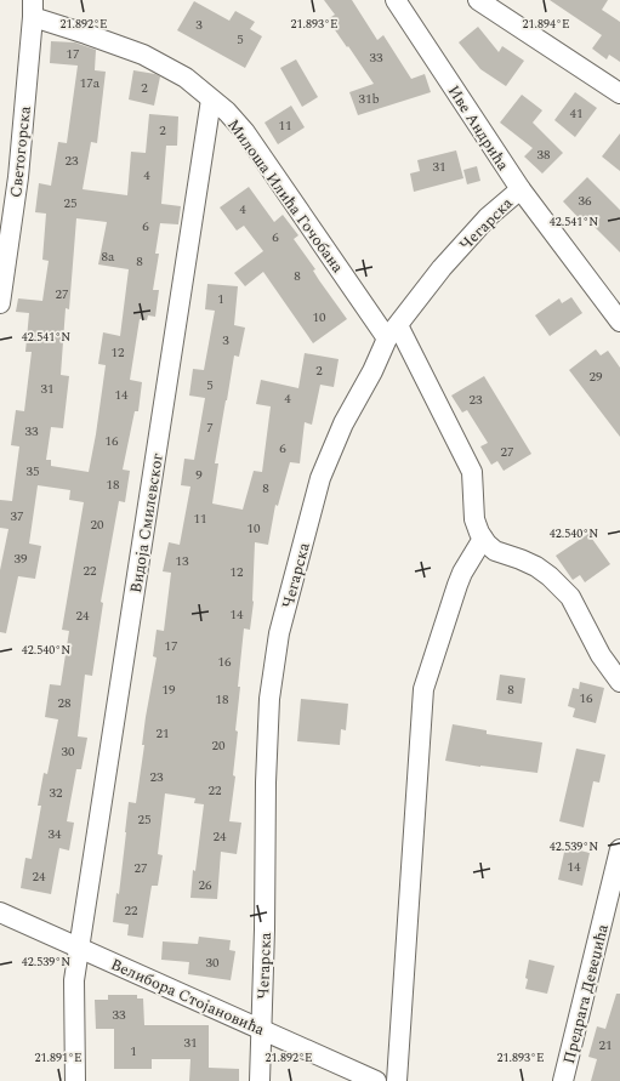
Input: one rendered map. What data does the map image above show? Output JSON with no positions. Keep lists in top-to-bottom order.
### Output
{
  "streets": {
    "street": [
      "Иве Андрића",
      "Светогорска",
      "Милоша Илића Гочобана",
      "Чегарска",
      "Видоја Смилевског",
      "Предрага Девеџића",
      "Велибора Стојановића"
    ]
  },
  "crossings": [
    ["Иве Андрића", "Чегарска"],
    ["Светогорска", "Милоша Илића Гочобана"],
    ["Милоша Илића Гочобана", "Чегарска"],
    ["Милоша Илића Гочобана", "Видоја Смилевског"],
    ["Чегарска", "Велибора Стојановића"],
    ["Видоја Смилевског", "Велибора Стојановића"]
  ],
  "house_numbers": [
    "3",
    "5",
    "17",
    "33",
    "17a",
    "2",
    "31b",
    "41",
    "11",
    "2",
    "38",
    "23",
    "31",
    "4",
    "36",
    "25",
    "4",
    "6",
    "6",
    "8a",
    "8",
    "8",
    "27",
    "1",
    "10",
    "3",
    "12",
    "2",
    "29",
    "5",
    "31",
    "14",
    "4",
    "23",
    "7",
    "33",
    "16",
    "6",
    "27",
    "35",
    "9",
    "18",
    "8",
    "37",
    "11",
    "20",
    "10",
    "39",
    "13",
    "22",
    "12",
    "14",
    "24",
    "17",
    "16",
    "19",
    "8",
    "16",
    "18",
    "28",
    "21",
    "20",
    "30",
    "23",
    "22",
    "32",
    "25",
    "34",
    "24",
    "14",
    "27",
    "24",
    "26",
    "22",
    "30",
    "33",
    "31",
    "21",
    "1"
  ],
  "coordinates": [
    "21.894°E",
    "21.892°E",
    "21.893°E",
    "42.541°N",
    "42.540°N",
    "42.539°N",
    "21.891°E"
  ]
}
